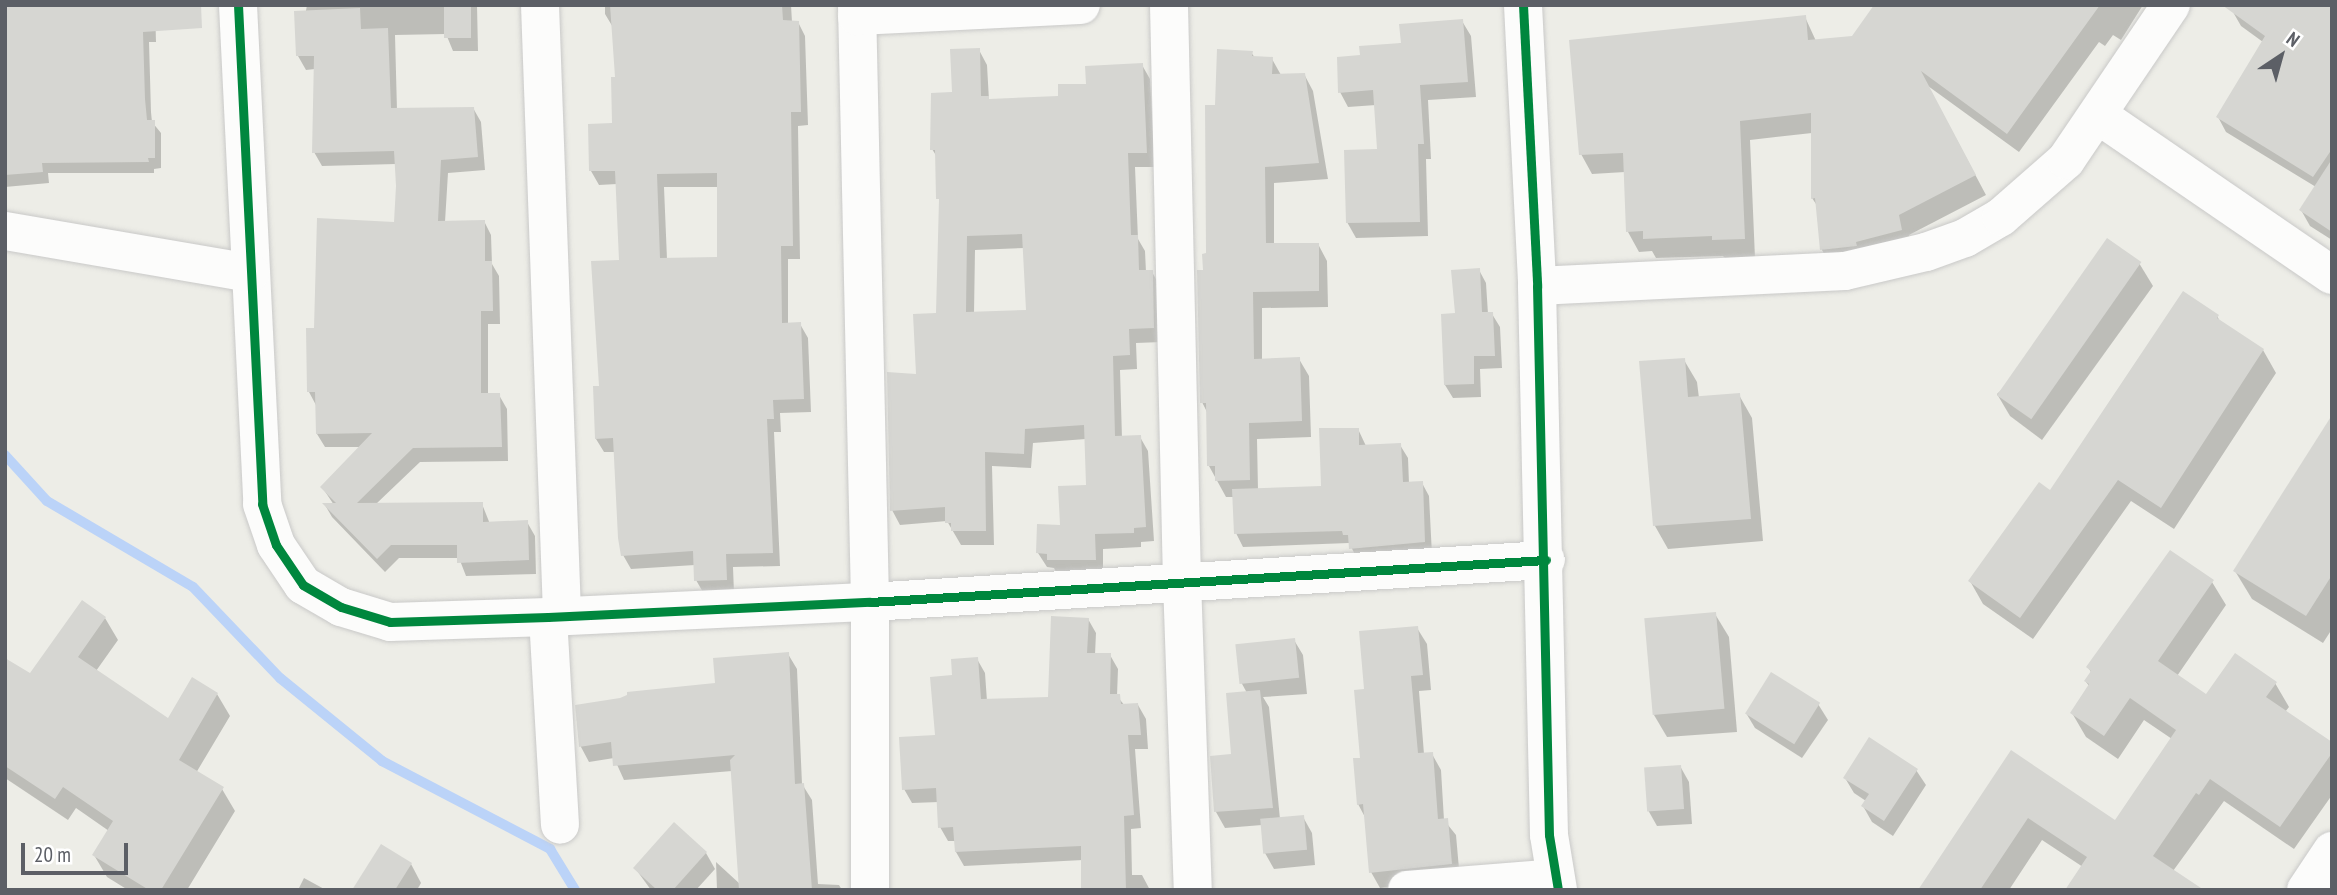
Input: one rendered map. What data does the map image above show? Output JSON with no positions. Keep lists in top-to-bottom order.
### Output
{
  "scale_bar": "20 m",
  "north": "top right"
}
